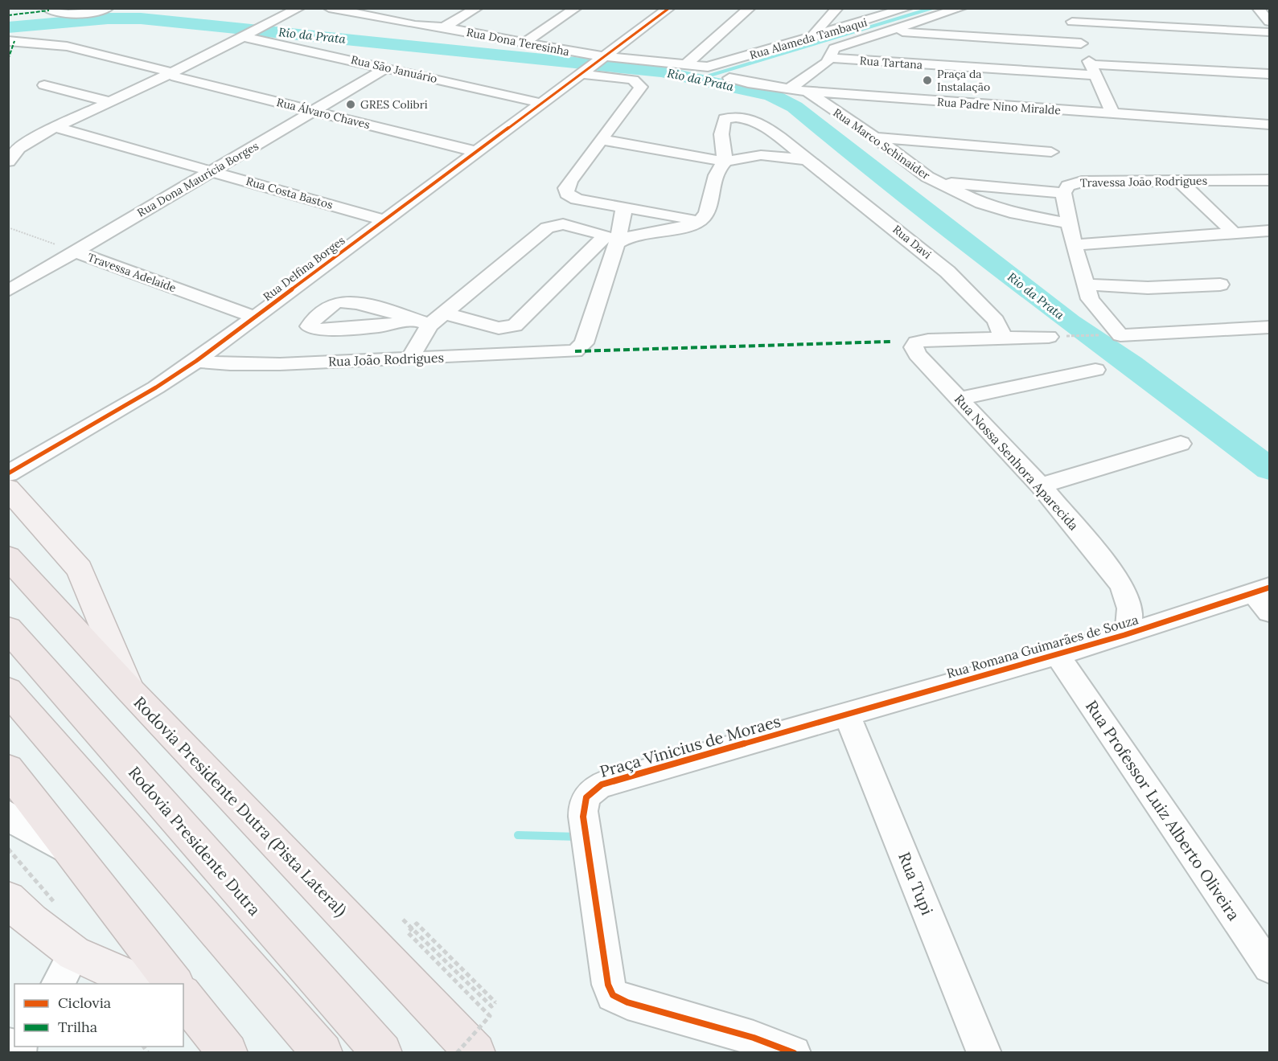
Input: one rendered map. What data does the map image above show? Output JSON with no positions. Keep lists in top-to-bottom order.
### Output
{
  "streets": {
    "highway": ["Rodovia Presidente Dutra (Pista Lateral)", "Rodovia Presidente Dutra"],
    "street": [
      "Rua Alameda Tambaqui",
      "Rua Dona Teresinha",
      "Rua Tartana",
      "Rua Sāo Januário",
      "Rua Padre Nino Miralde",
      "Rua Álvaro Chaves",
      "Rua Marco Schinaider",
      "Rua Dona Maurícia Borges",
      "Travessa Joāo Rodrigues",
      "Rua Costa Bastos",
      "Rua Davi",
      "Rua Delfina Borges",
      "Travessa Adelaide",
      "Rua João Rodrigues",
      "Rua Nossa Senhora Aparecida",
      "Rua Romana Guimarães de Souza",
      "Praça Vinicius de Moraes",
      "Rua Professor Luiz Alberto Oliveira",
      "Rua Tupi"
    ]
  },
  "crossings": [
    ["Rua Alameda Tambaqui", "Rua Dona Teresinha"],
    ["Rua Dona Teresinha", "Rua Delfina Borges"],
    ["Rua Sāo Januário", "Rua Dona Maurícia Borges"],
    ["Rua Sāo Januário", "Rua Delfina Borges"],
    ["Rua Padre Nino Miralde", "Rua Marco Schinaider"],
    ["Rua Álvaro Chaves", "Rua Dona Maurícia Borges"],
    ["Rua Álvaro Chaves", "Rua Delfina Borges"],
    ["Rua Marco Schinaider", "Travessa Joāo Rodrigues"],
    ["Rua Dona Maurícia Borges", "Rua Costa Bastos"],
    ["Rua Dona Maurícia Borges", "Travessa Adelaide"],
    ["Rua Costa Bastos", "Rua Delfina Borges"],
    ["Rua Davi", "Rua Nossa Senhora Aparecida"],
    ["Rua Delfina Borges", "Travessa Adelaide"],
    ["Rua Delfina Borges", "Rua João Rodrigues"],
    ["Rua Nossa Senhora Aparecida", "Rua Romana Guimarães de Souza"],
    ["Rua Romana Guimarães de Souza", "Praça Vinicius de Moraes"],
    ["Rua Romana Guimarães de Souza", "Rua Professor Luiz Alberto Oliveira"],
    ["Rua Romana Guimarães de Souza", "Rua Tupi"]
  ],
  "water": ["Rio da Prata"],
  "places": ["Praça da Instalação", "GRES Colibri"],
  "legend": ["Ciclovia", "Trilha"]
}
